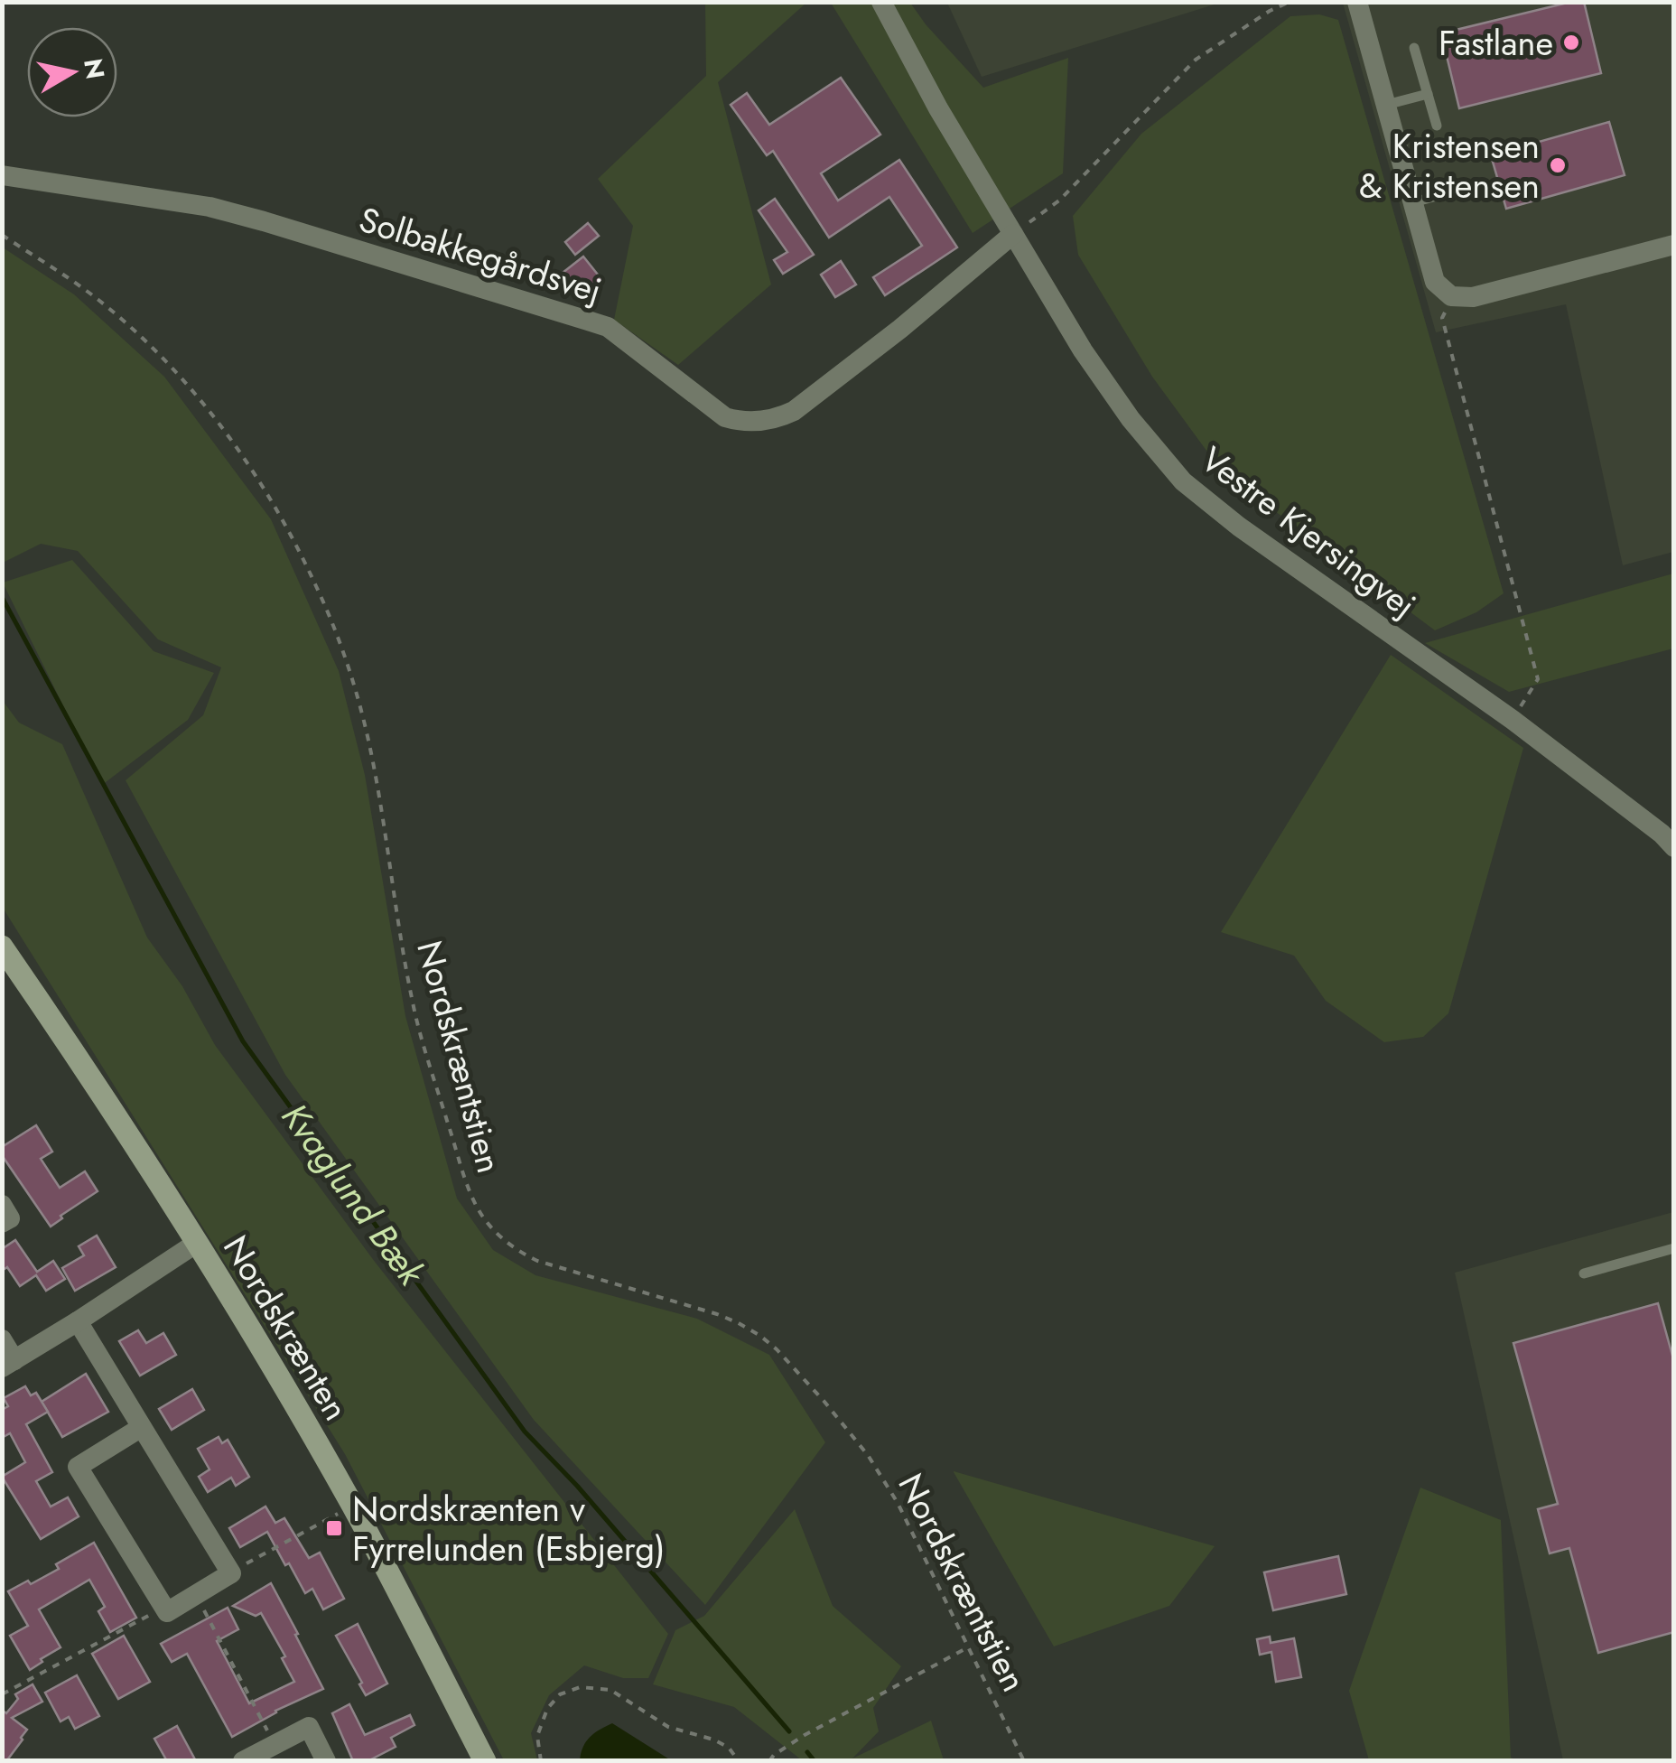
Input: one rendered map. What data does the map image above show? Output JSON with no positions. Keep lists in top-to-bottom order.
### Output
{
  "streets": {
    "street": ["Solbakkegårdsvej", "Vestre Kjersingvej", "Nordskrænten"],
    "path": ["Nordskræntstien"]
  },
  "crossings": [
    ["Solbakkegårdsvej", "Vestre Kjersingvej"]
  ],
  "water": ["Kvaglund Bæk"],
  "places": {
    "other": ["Fastlane", "Kristensen & Kristensen"],
    "transit": ["Nordskrænten v Fyrrelunden (Esbjerg)"]
  },
  "north": "right"
}
